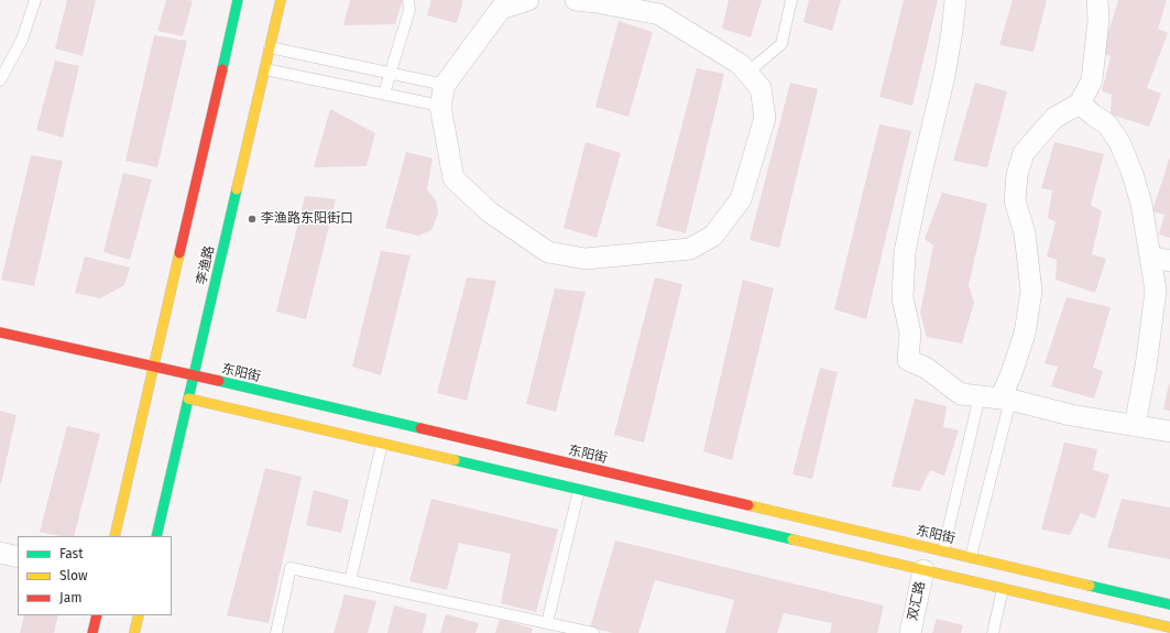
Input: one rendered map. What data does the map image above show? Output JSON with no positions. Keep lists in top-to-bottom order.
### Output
{
  "streets": {
    "main road": ["李渔路", "东阳街"],
    "street": ["双汇路"]
  },
  "crossings": [
    ["李渔路", "东阳街"]
  ],
  "places": ["李渔路东阳街口"],
  "legend": ["Fast", "Slow", "Jam"]
}
